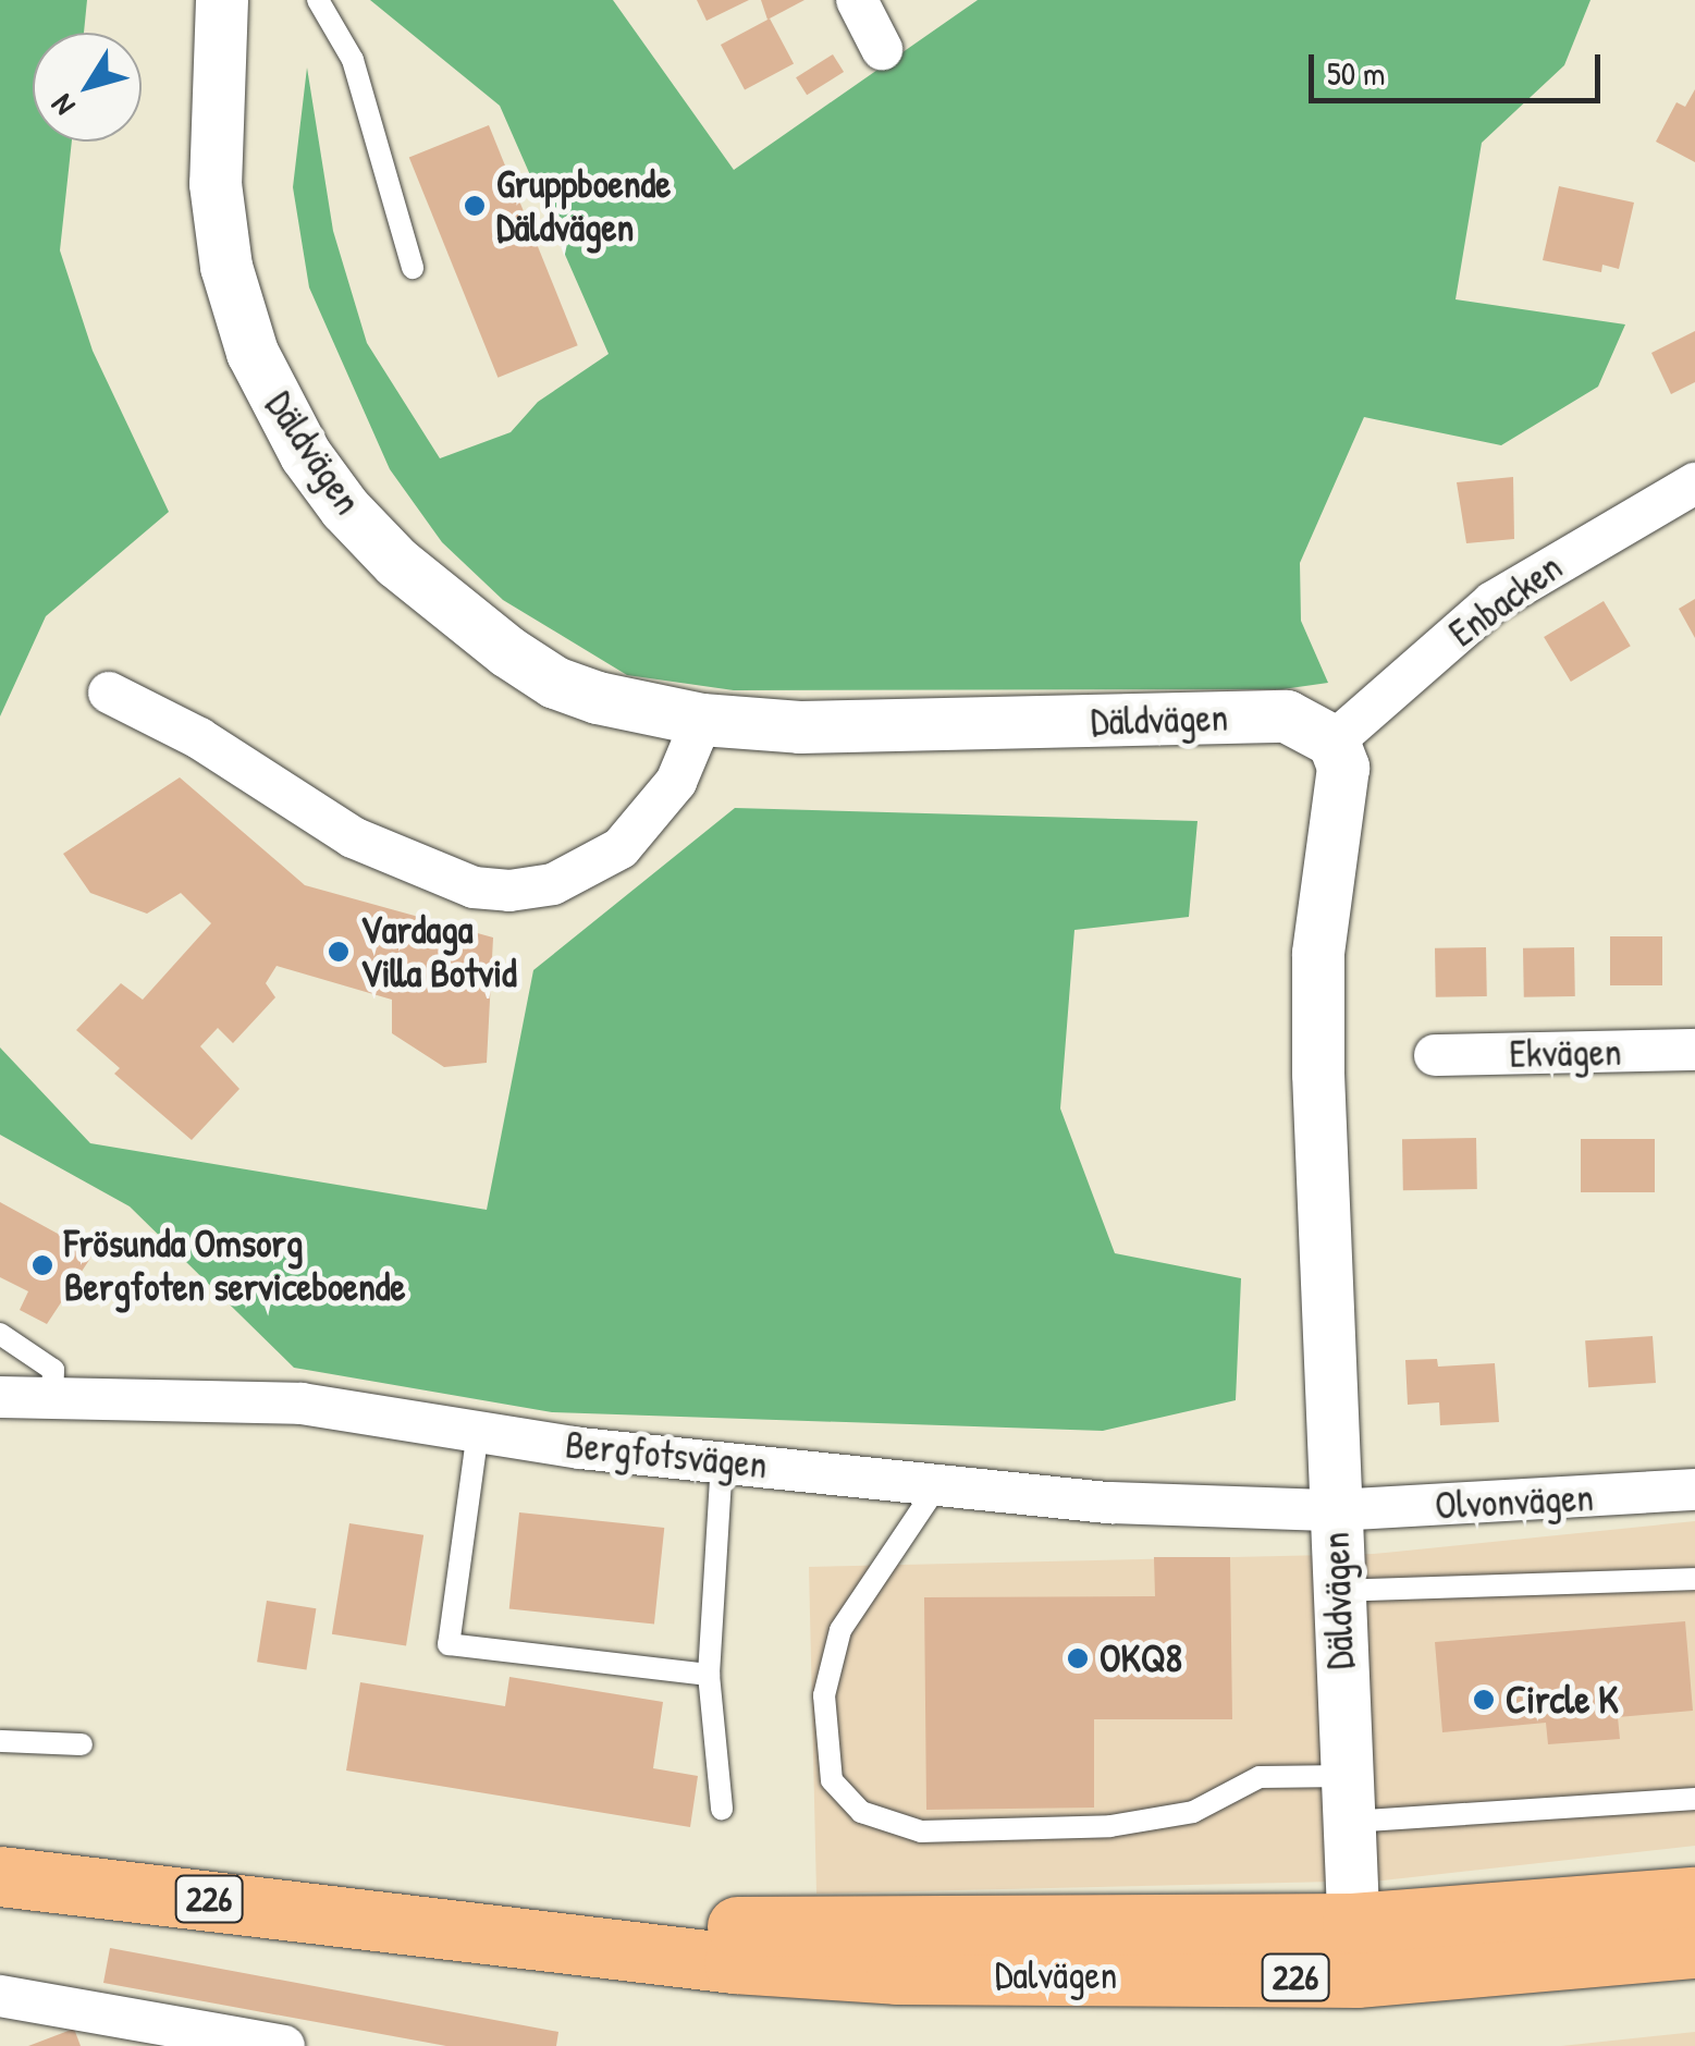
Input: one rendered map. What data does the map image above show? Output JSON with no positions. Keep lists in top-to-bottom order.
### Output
{
  "streets": {
    "main road": ["226", "Dalvägen"],
    "street": [
      "Däldvägen",
      "Enbacken",
      "Ekvägen",
      "Bergfotsvägen",
      "Olvonvägen"
    ]
  },
  "crossings": [
    ["Däldvägen", "Enbacken"],
    ["Däldvägen", "Bergfotsvägen"],
    ["Däldvägen", "Olvonvägen"],
    ["Däldvägen", "Dalvägen"],
    ["Bergfotsvägen", "Olvonvägen"]
  ],
  "places": [
    "Gruppboende Däldvägen",
    "Vardaga Villa Botvid",
    "Frösunda Omsorg Bergfoten serviceboende",
    "OKQ8",
    "Circle K"
  ],
  "scale_bar": "50 m",
  "north": "bottom left"
}
